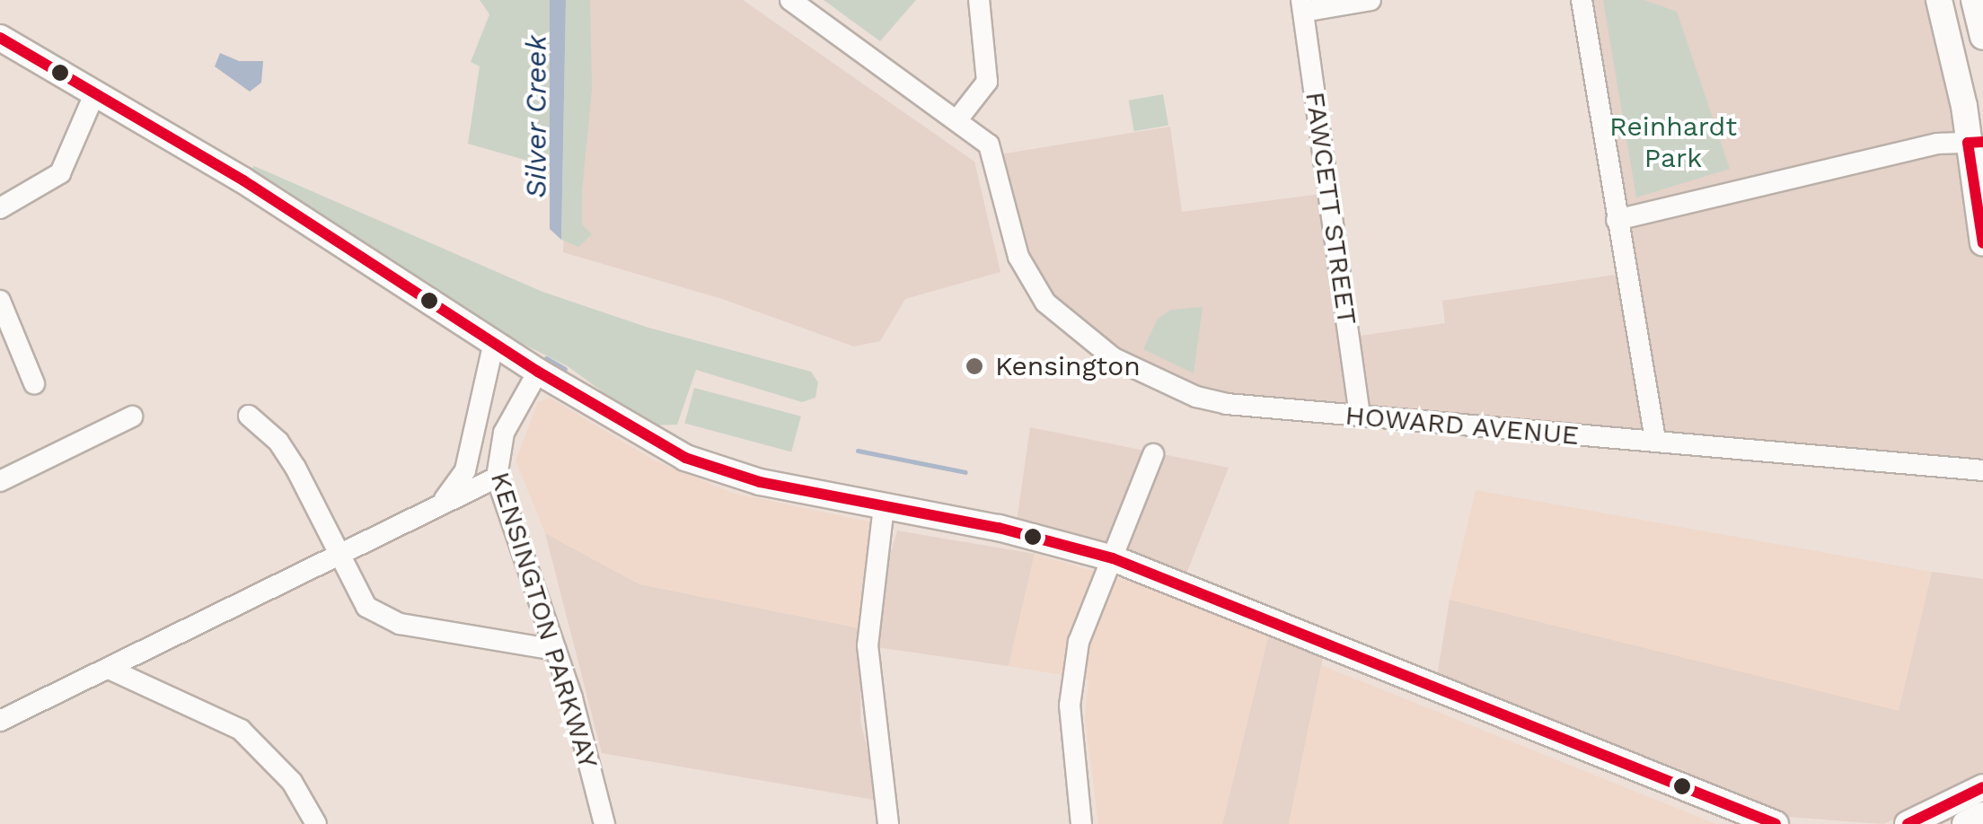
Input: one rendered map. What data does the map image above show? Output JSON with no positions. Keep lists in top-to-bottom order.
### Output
{
  "streets": {
    "street": ["FAWCETT STREET", "HOWARD AVENUE", "KENSINGTON PARKWAY"]
  },
  "crossings": [
    ["FAWCETT STREET", "HOWARD AVENUE"]
  ],
  "water": ["Silver Creek"],
  "parks": ["Reinhardt Park"],
  "places": ["Kensington"]
}
